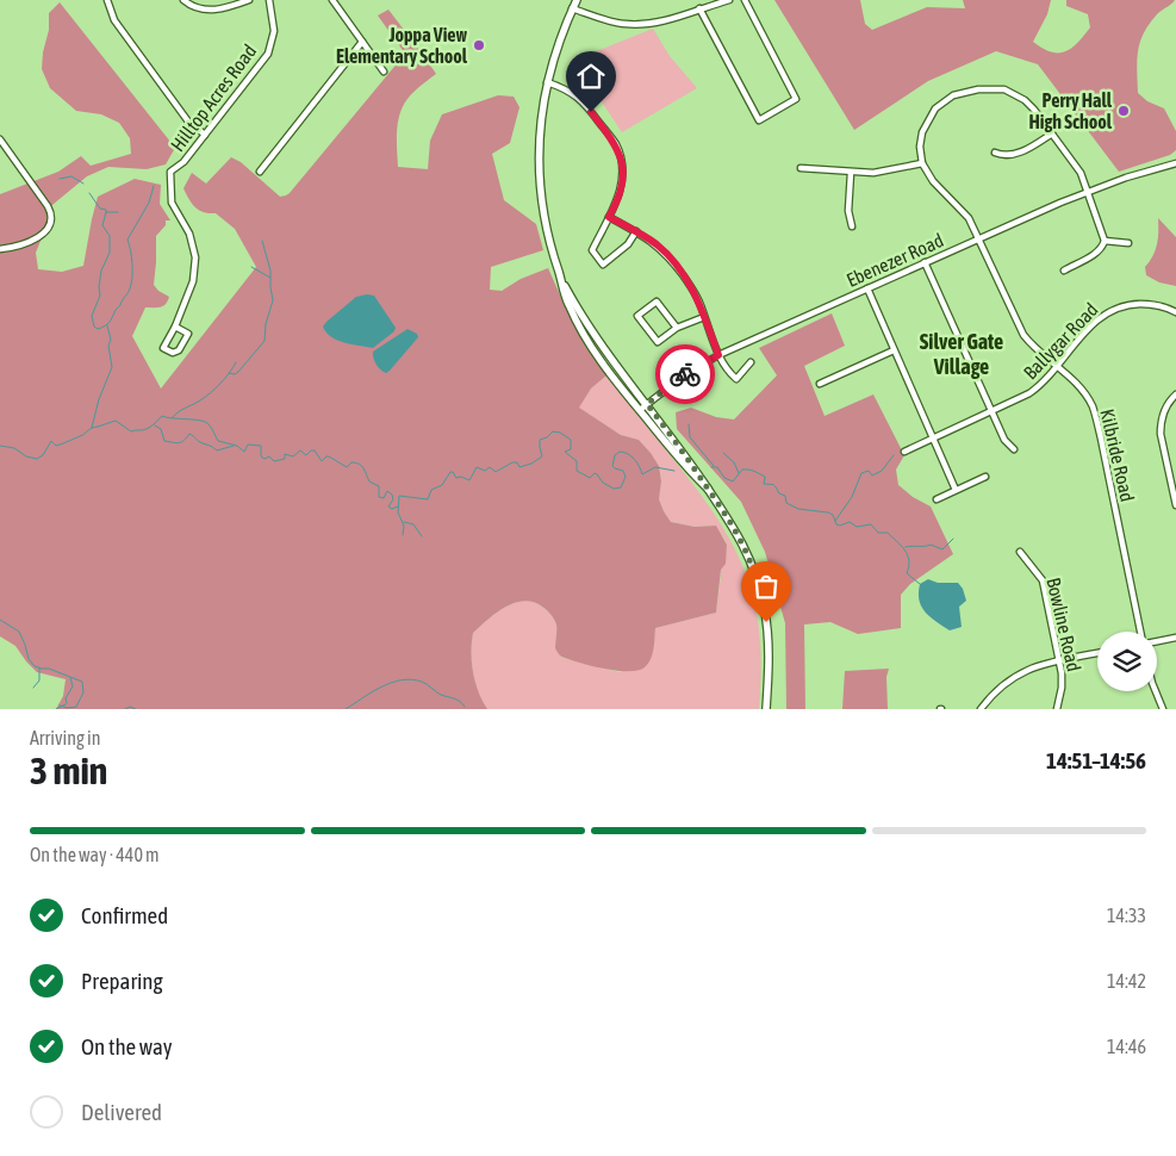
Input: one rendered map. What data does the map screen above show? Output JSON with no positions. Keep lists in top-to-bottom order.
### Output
{
  "streets": {
    "street": [
      "Hilltop Acres Road",
      "Ebenezer Road",
      "Ballygar Road",
      "Kilbride Road",
      "Bowline Road"
    ]
  },
  "crossings": [
    ["Ebenezer Road", "Kilbride Road"],
    ["Ballygar Road", "Kilbride Road"]
  ],
  "districts": ["Silver Gate Village"],
  "places": ["Joppa View Elementary School", "Perry Hall High School"],
  "page": {
    "heading": ["3 min", "Arriving in", "14:51–14:56"],
    "bar": "On the way · 440 m",
    "list": [
      ["Confirmed", "14:33"],
      ["Preparing", "14:42"],
      ["On the way", "14:46"],
      "Delivered"
    ]
  }
}
